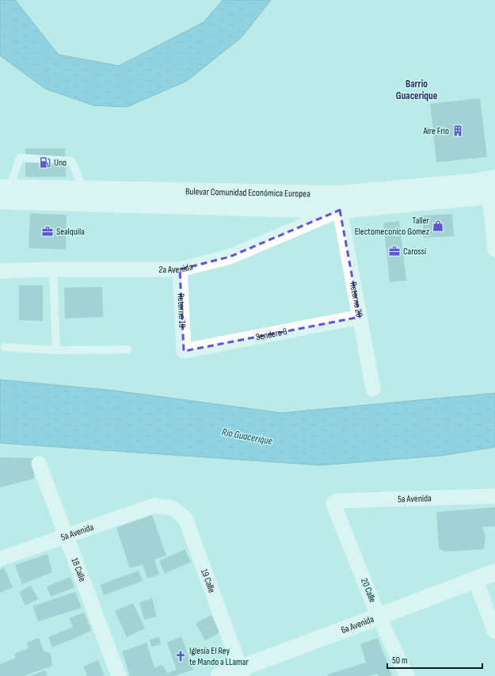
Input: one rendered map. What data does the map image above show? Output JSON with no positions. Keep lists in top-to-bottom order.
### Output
{
  "streets": {
    "main road": ["Bulevar Comunidad Económica Europea", "6a Avenida"],
    "street": [
      "2a Avenida",
      "Retorno 20",
      "Retorno 19",
      "Sendero 3",
      "5a Avenida",
      "18 Calle",
      "19 Calle",
      "20 Calle"
    ]
  },
  "crossings": [
    ["Bulevar Comunidad Económica Europea", "2a Avenida"],
    ["Bulevar Comunidad Económica Europea", "Retorno 20"],
    ["2a Avenida", "Retorno 20"],
    ["2a Avenida", "Retorno 19"],
    ["Retorno 20", "Sendero 3"],
    ["Retorno 19", "Sendero 3"],
    ["5a Avenida", "18 Calle"],
    ["5a Avenida", "19 Calle"],
    ["5a Avenida", "20 Calle"],
    ["19 Calle", "6a Avenida"],
    ["20 Calle", "6a Avenida"]
  ],
  "districts": ["Barrio Guacerique"],
  "water": ["Río Guacerique"],
  "places": {
    "building": ["Aire Frio"],
    "fuel station": ["Uno"],
    "shop": ["Taller Electomeconico Gomez"],
    "office": ["Sealquila", "Carossi"],
    "church": ["Iglesia El Rey te Mando a LLamar"]
  },
  "scale_bar": "50 m"
}
